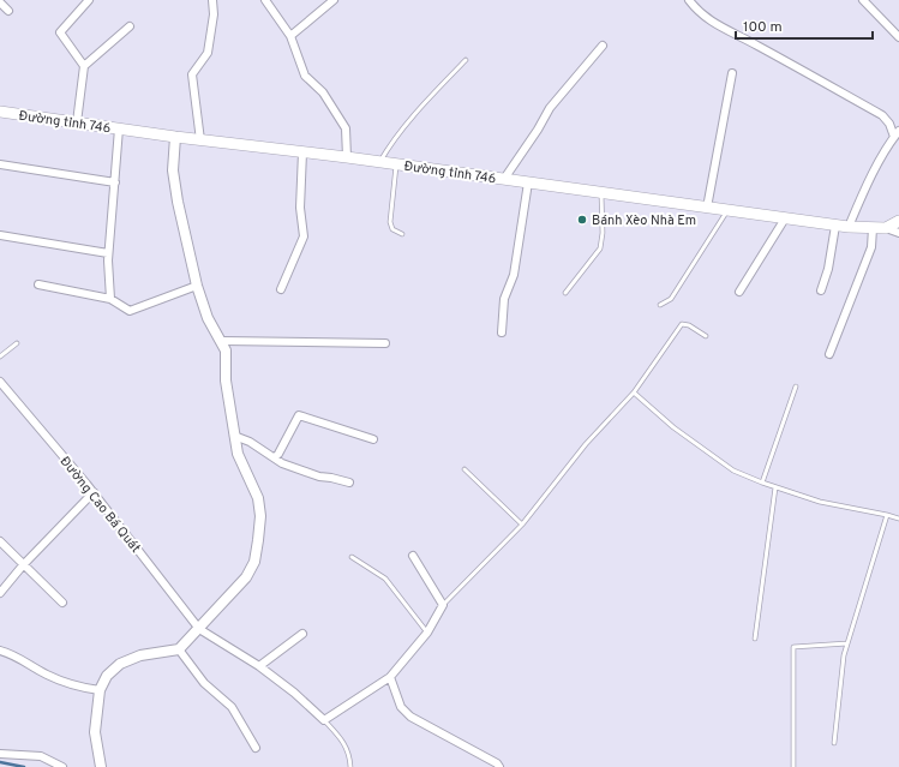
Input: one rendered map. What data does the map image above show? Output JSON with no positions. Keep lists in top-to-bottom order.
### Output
{
  "streets": {
    "main road": ["Đường tỉnh 746"],
    "street": ["Đường Cao Bá Quát"]
  },
  "places": ["Bánh Xèo Nhà Em"],
  "scale_bar": "100 m"
}
